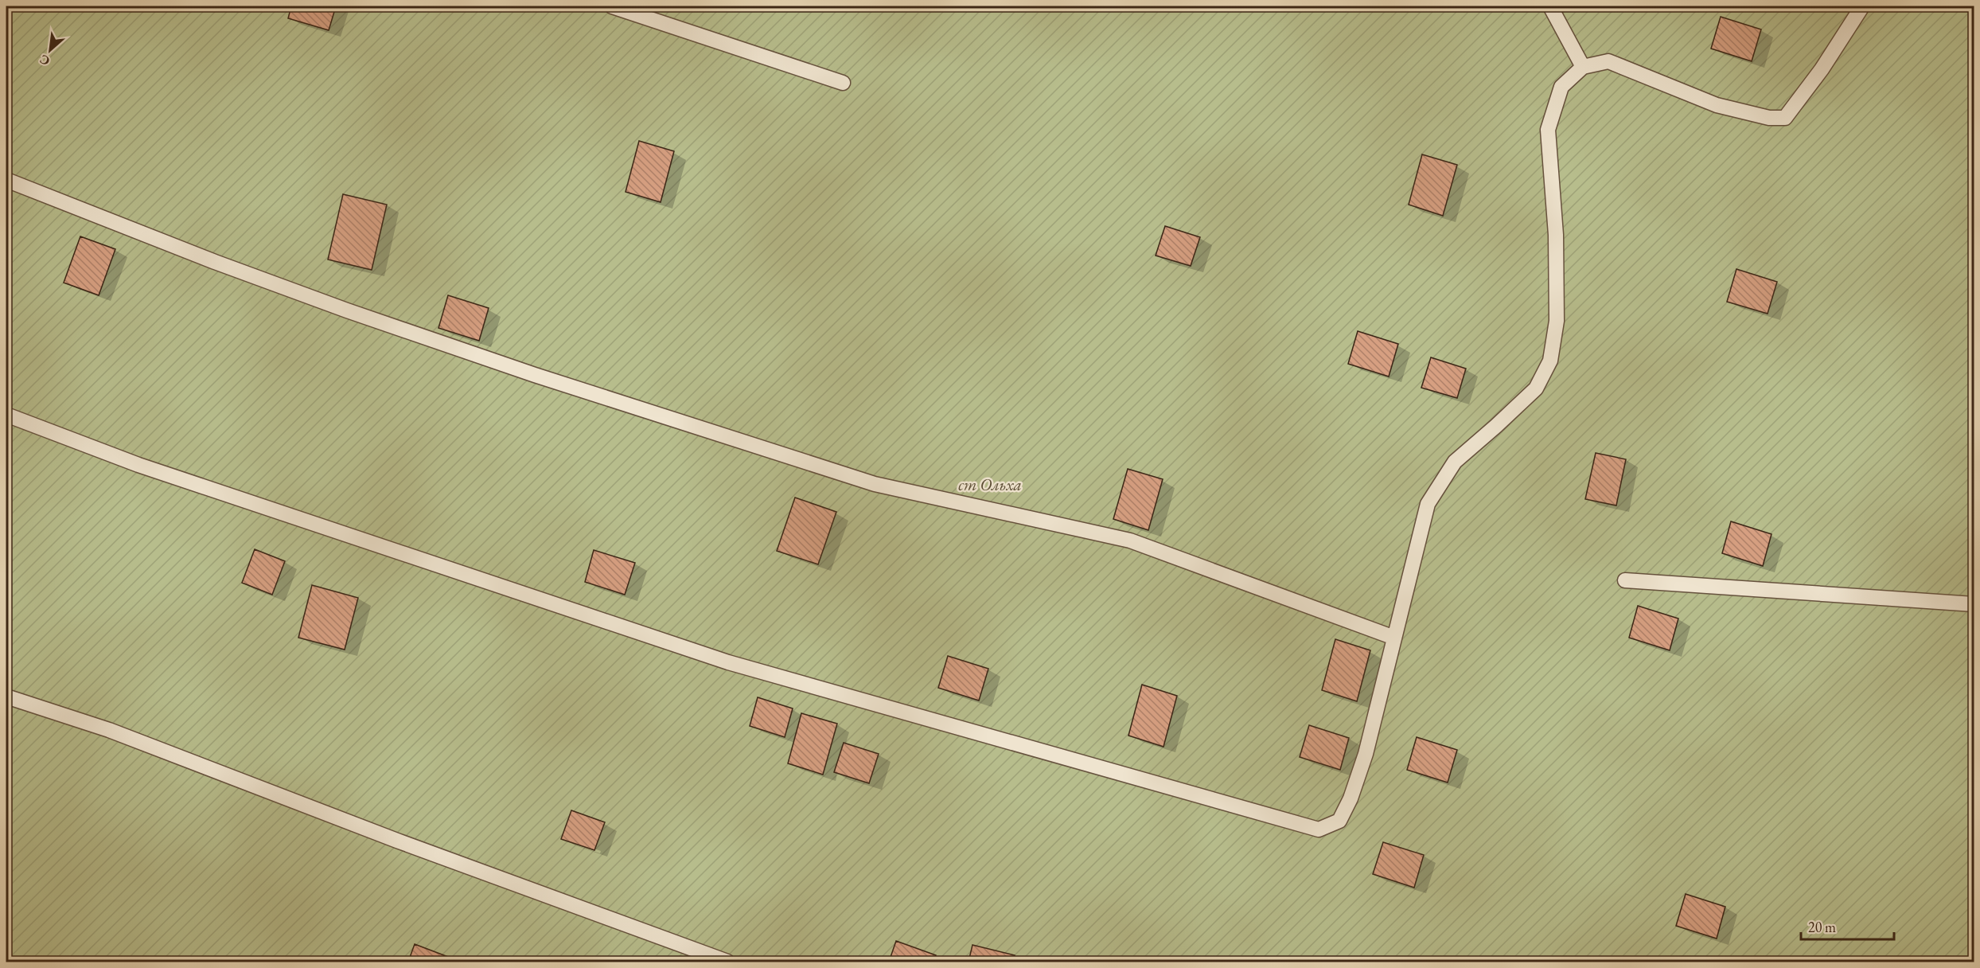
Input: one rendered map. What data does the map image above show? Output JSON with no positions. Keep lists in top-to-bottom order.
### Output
{
  "parks": ["ст Ольха"],
  "scale_bar": "20 m",
  "north": "bottom left"
}
